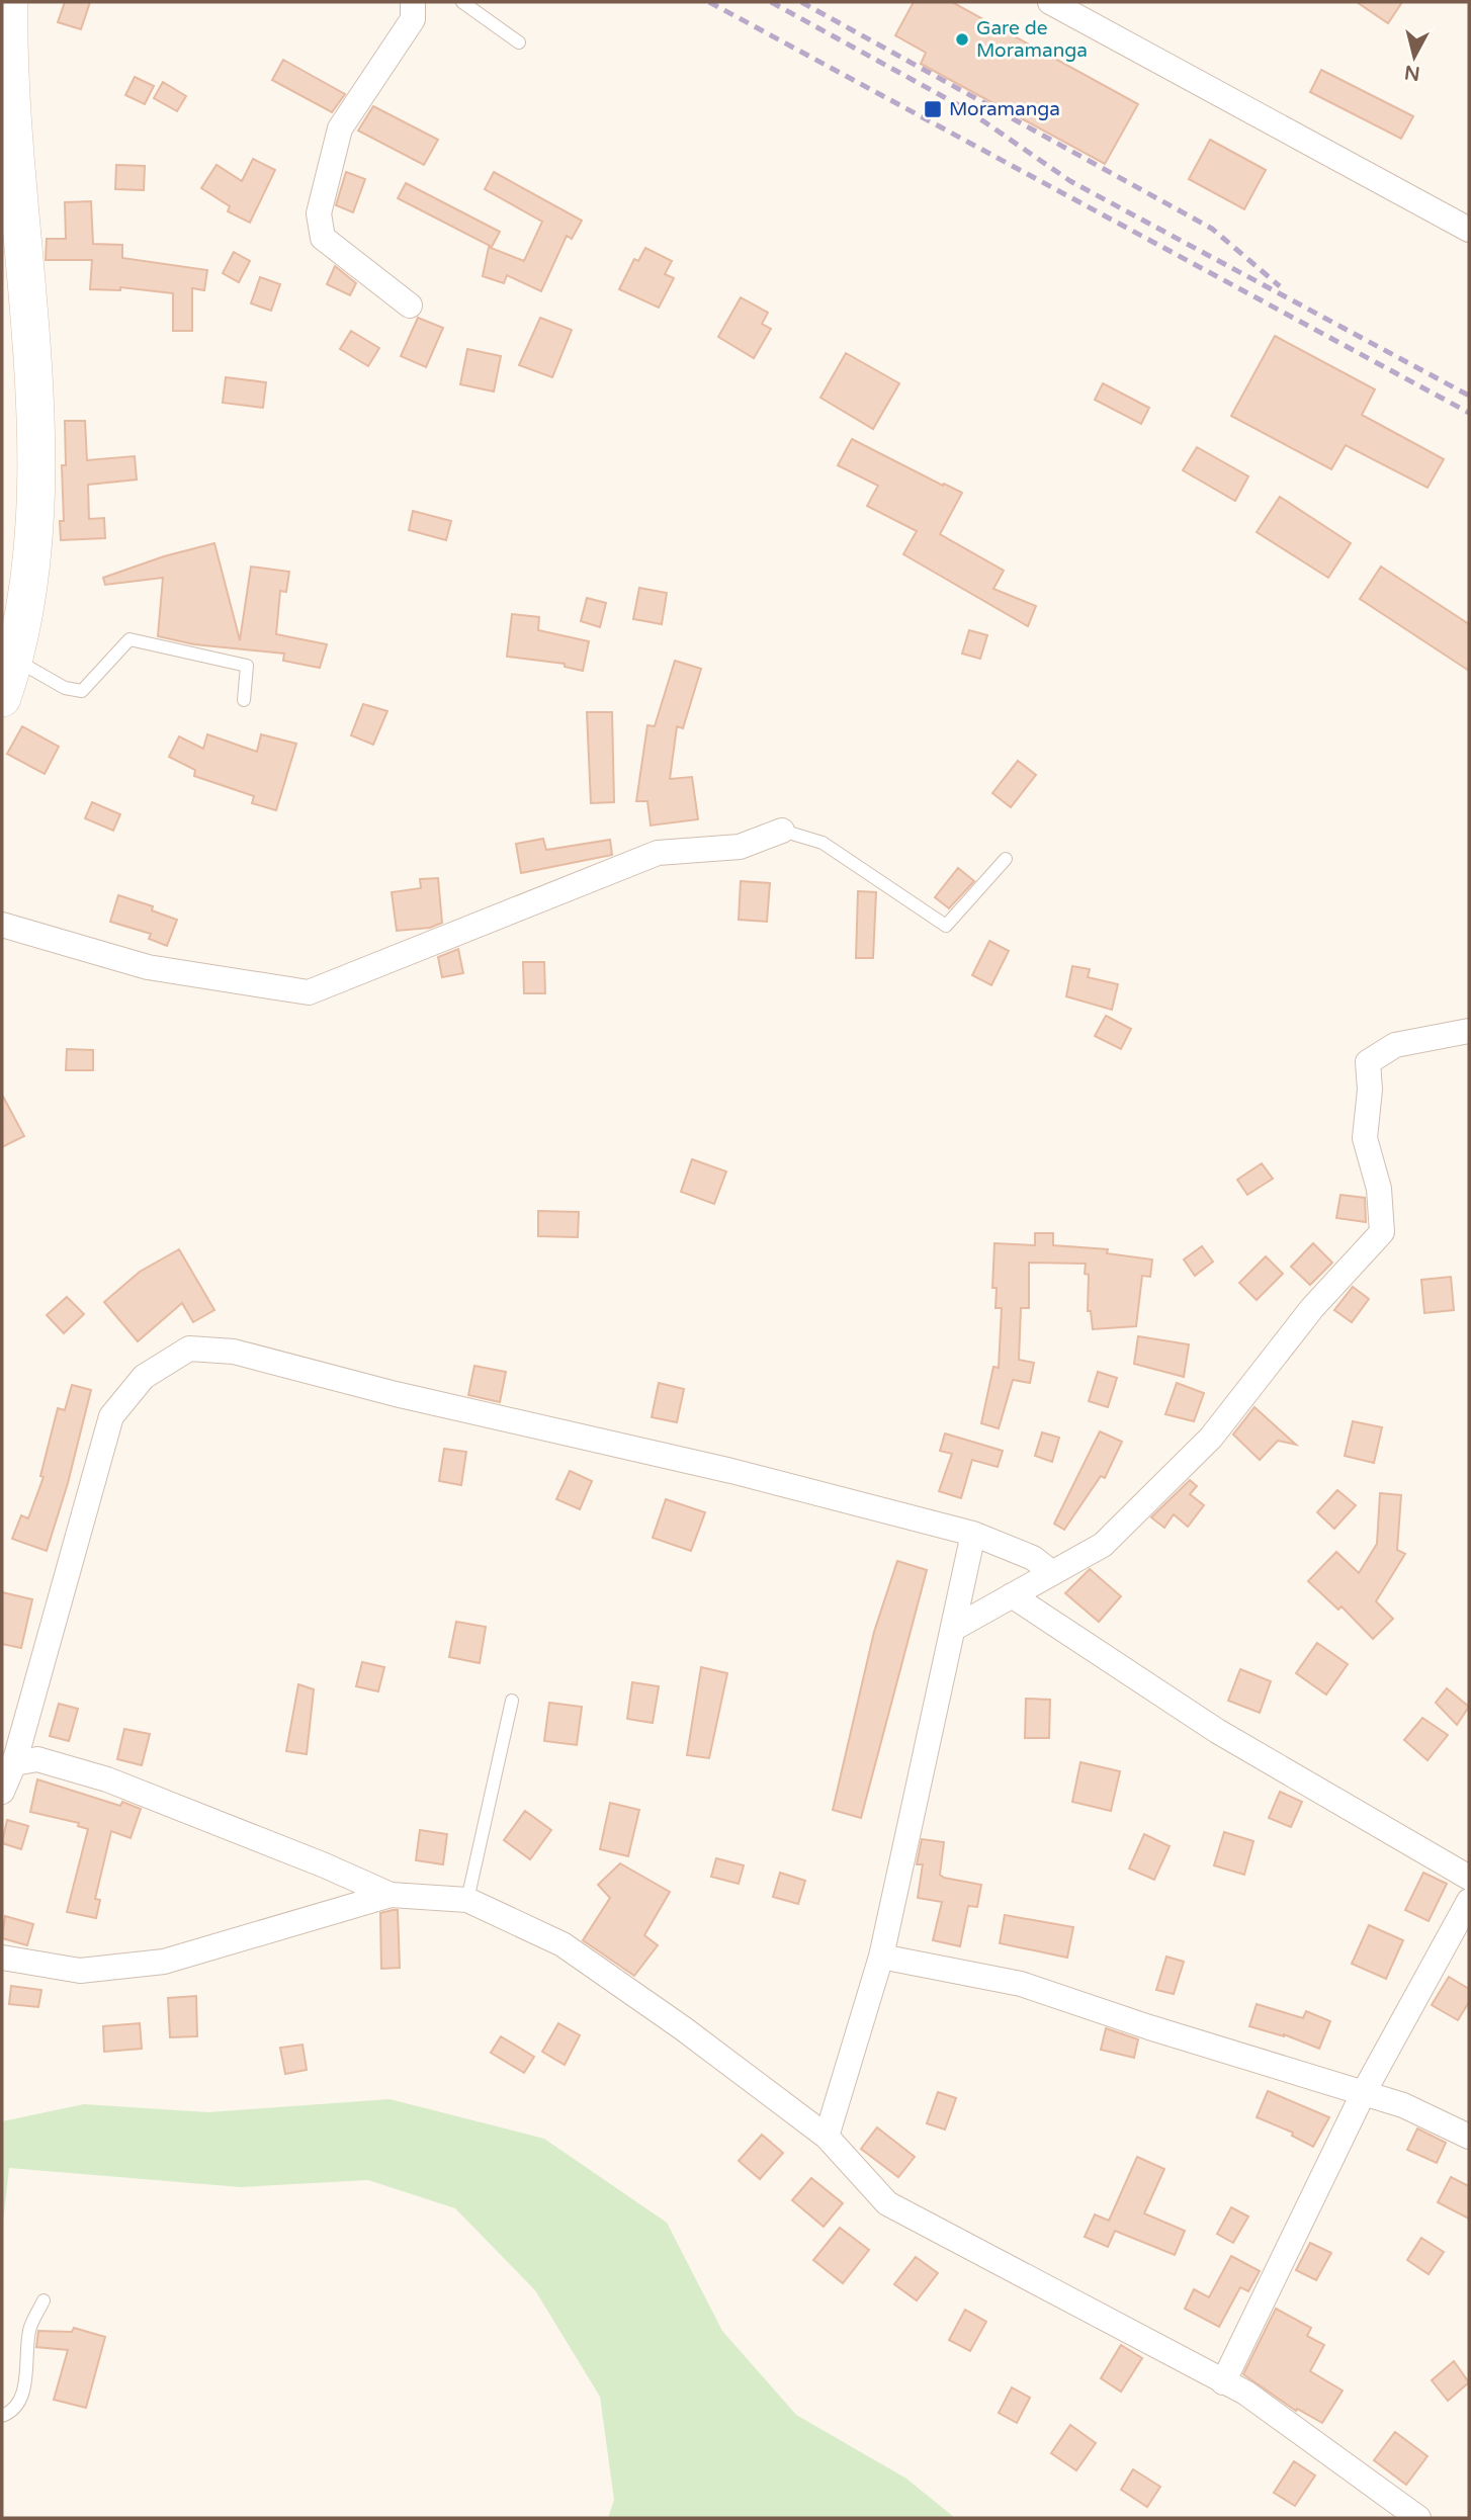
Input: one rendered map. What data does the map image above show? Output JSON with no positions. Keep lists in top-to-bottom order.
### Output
{
  "places": {
    "other": ["Gare de Moramanga"],
    "transit": ["Moramanga"]
  },
  "north": "bottom"
}
